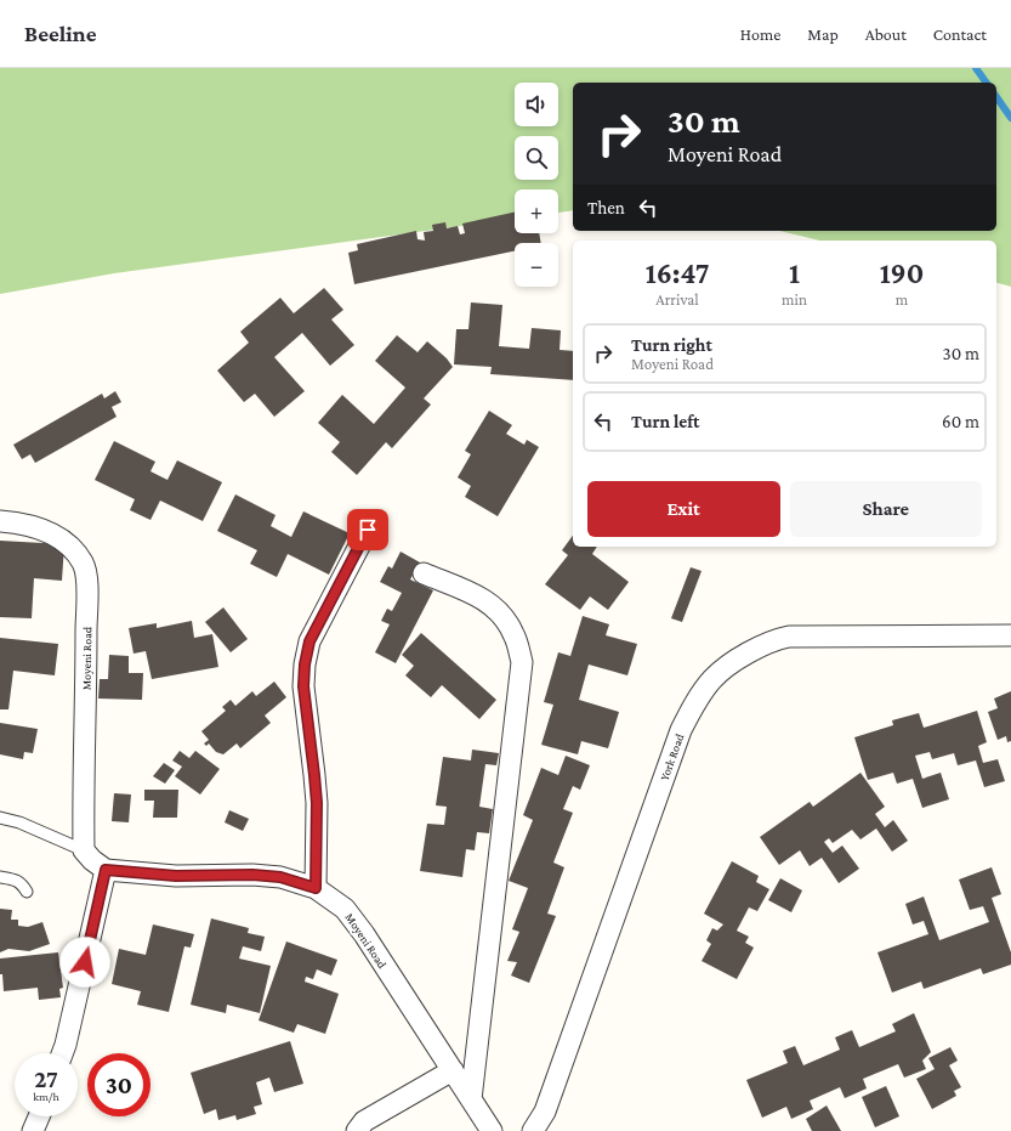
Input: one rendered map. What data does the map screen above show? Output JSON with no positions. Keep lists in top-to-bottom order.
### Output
{
  "streets": {
    "street": ["Moyeni Road", "York Road"]
  },
  "page": {
    "header": "Beeline",
    "nav": [
      "Home",
      "Map",
      "About",
      "Contact"
    ],
    "map_buttons": ["+", "−"],
    "turn": ["30 m", "Moyeni Road"],
    "then": "Then",
    "eta": [
      "16:47",
      "Arrival",
      "1",
      "min",
      "190",
      "m"
    ],
    "list": [
      {
        "name": "Turn right",
        "note": "Moyeni Road",
        "value": "30 m"
      },
      {
        "name": "Turn left",
        "value": "60 m"
      }
    ],
    "buttons": ["Exit", "Share"],
    "speed": "27 km/h",
    "limit": "30"
  }
}
